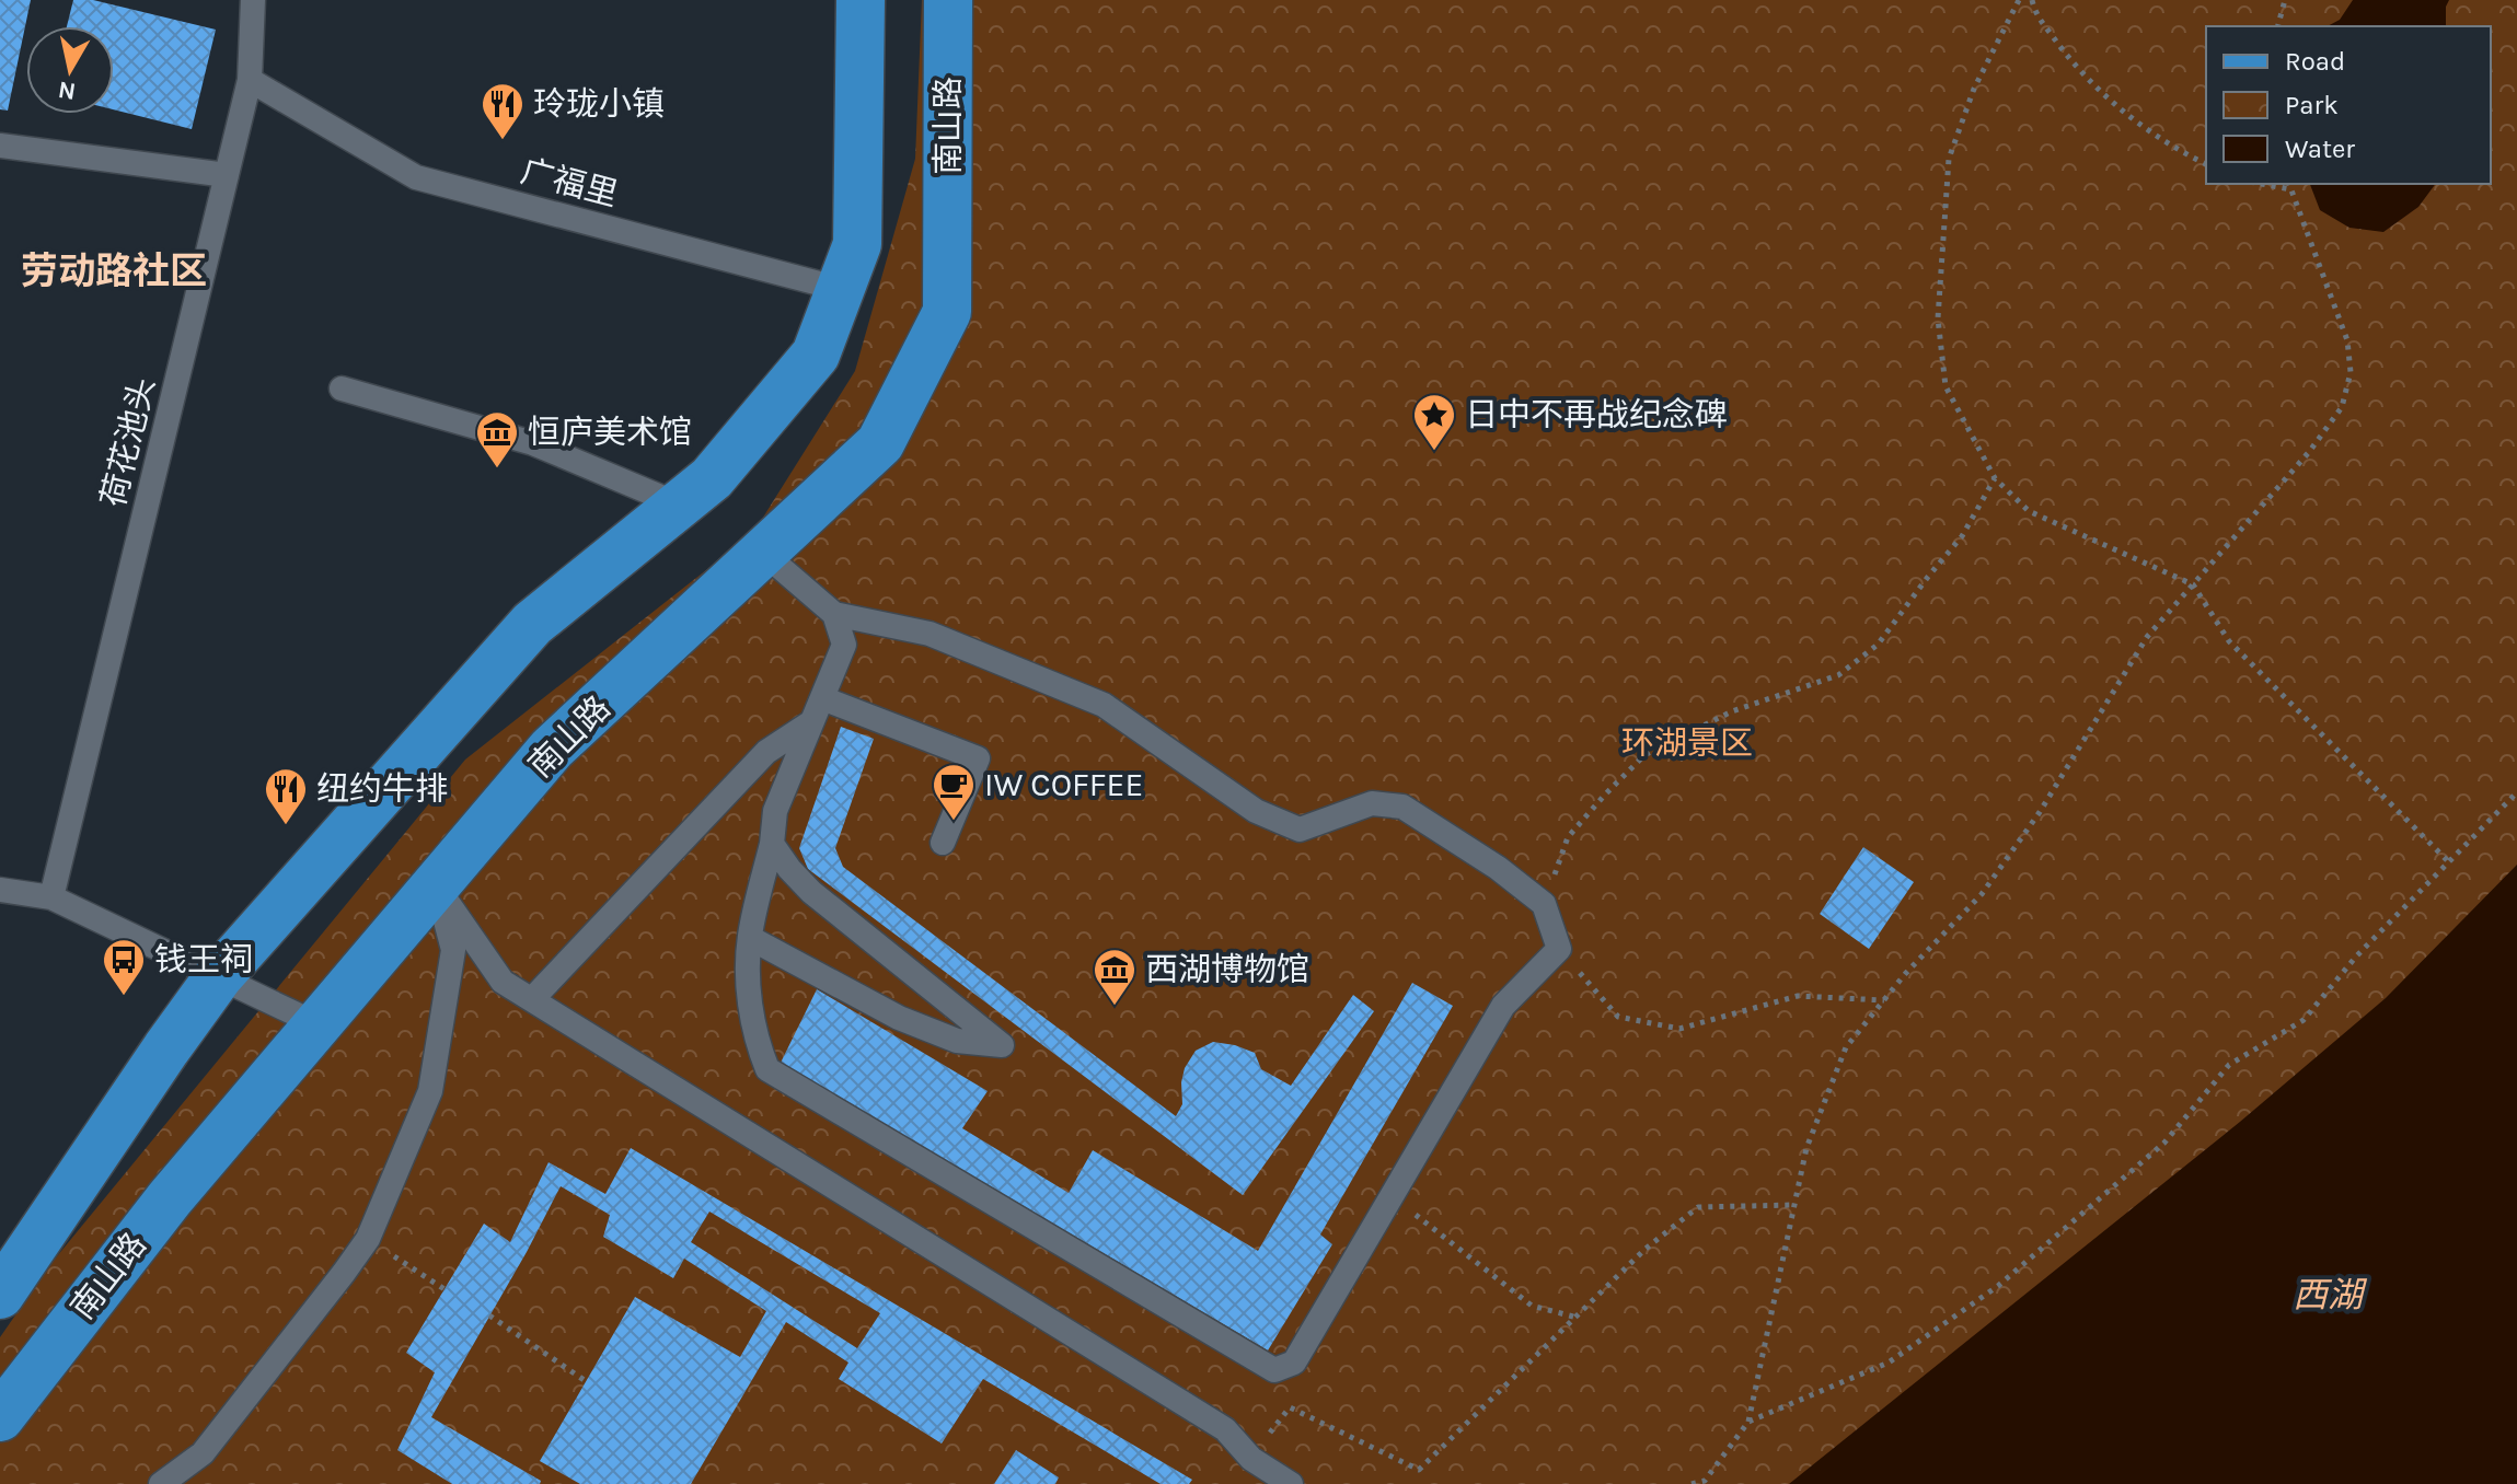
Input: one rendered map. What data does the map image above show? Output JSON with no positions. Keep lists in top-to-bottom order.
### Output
{
  "streets": {
    "main road": ["南山路"],
    "lane": ["广福里", "荷花池头"]
  },
  "crossings": [
    ["广福里", "荷花池头"]
  ],
  "districts": ["劳动路社区"],
  "water": ["西湖"],
  "parks": ["环湖景区"],
  "places": {
    "restaurant": ["玲珑小镇", "纽约牛排"],
    "place": ["日中不再战纪念碑"],
    "museum": ["恒庐美术馆", "西湖博物馆"],
    "cafe": ["IW COFFEE"],
    "bus stop": ["钱王祠"]
  },
  "legend": ["Road", "Park", "Water"],
  "north": "bottom"
}
